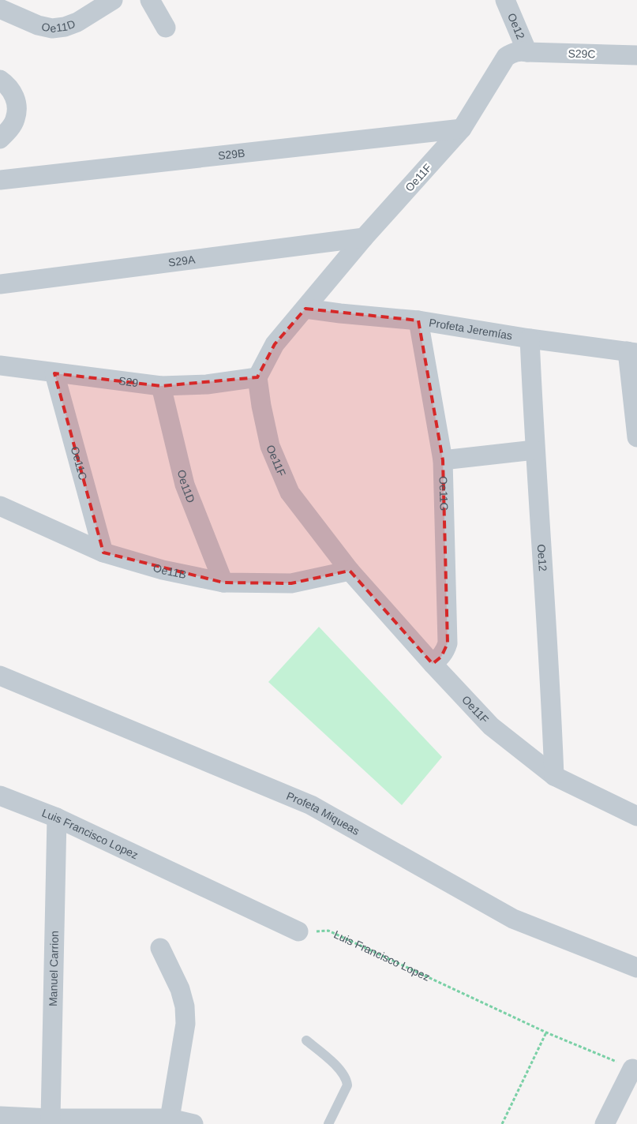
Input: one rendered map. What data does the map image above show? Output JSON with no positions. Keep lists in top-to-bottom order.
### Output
{
  "streets": {
    "street": [
      "Oe11D",
      "Oe12",
      "S29C",
      "S29B",
      "Oe11F",
      "S29A",
      "Profeta Jeremías",
      "S29",
      "Oe11C",
      "Oe11G",
      "Oe11B",
      "Profeta Miqueas",
      "Luis Francisco Lopez",
      "Manuel Carrion"
    ]
  },
  "crossings": [
    ["Oe11D", "S29"],
    ["Oe11D", "Oe11B"],
    ["Oe12", "S29C"],
    ["Oe12", "Oe11F"],
    ["Oe12", "Profeta Jeremías"],
    ["S29C", "Oe11F"],
    ["S29B", "Oe11F"],
    ["Oe11F", "S29A"],
    ["Oe11F", "Profeta Jeremías"],
    ["Oe11F", "S29"],
    ["Oe11F", "Oe11G"],
    ["Oe11F", "Oe11B"],
    ["Profeta Jeremías", "Oe11G"],
    ["S29", "Oe11C"],
    ["Oe11C", "Oe11B"],
    ["Luis Francisco Lopez", "Manuel Carrion"]
  ]
}
